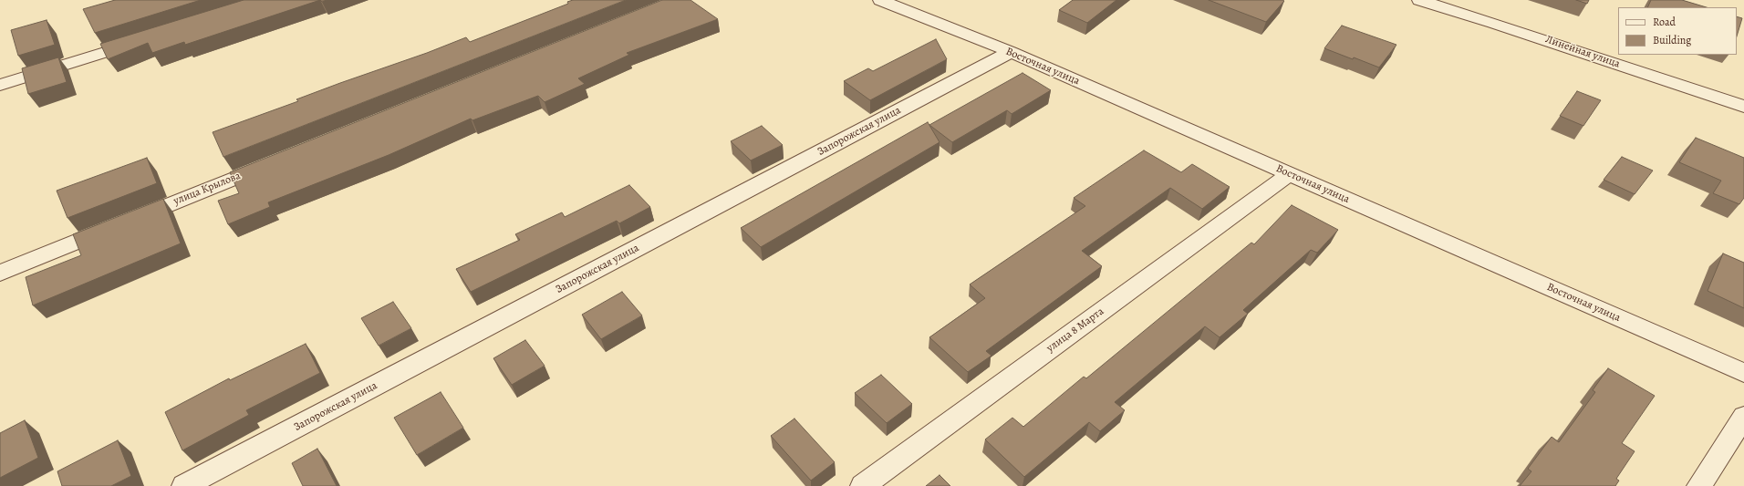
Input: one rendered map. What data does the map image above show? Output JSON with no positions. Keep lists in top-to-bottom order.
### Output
{
  "streets": {
    "street": [
      "Линейная улица",
      "Восточная улица",
      "Запорожская улица",
      "улица Крылова",
      "улица 8 Марта"
    ]
  },
  "crossings": [
    ["Восточная улица", "Запорожская улица"],
    ["Восточная улица", "улица 8 Марта"]
  ],
  "legend": ["Road", "Building"]
}
